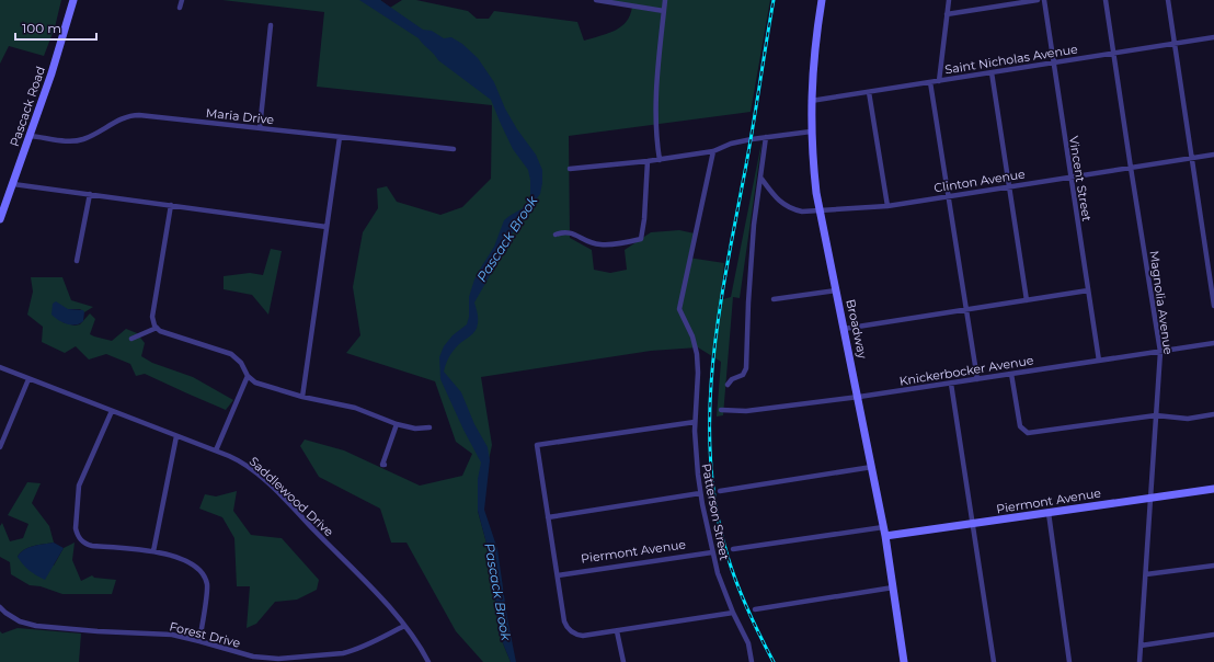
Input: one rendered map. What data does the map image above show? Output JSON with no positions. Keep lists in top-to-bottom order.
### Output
{
  "streets": {
    "street": [
      "Saint Nicholas Avenue",
      "Pascack Road",
      "Maria Drive",
      "Vincent Street",
      "Clinton Avenue",
      "Magnolia Avenue",
      "Broadway",
      "Knickerbocker Avenue",
      "Saddlewood Drive",
      "Piermont Avenue",
      "Patterson Street",
      "Forest Drive"
    ]
  },
  "crossings": [
    ["Saint Nicholas Avenue", "Vincent Street"],
    ["Saint Nicholas Avenue", "Magnolia Avenue"],
    ["Saint Nicholas Avenue", "Broadway"],
    ["Pascack Road", "Maria Drive"],
    ["Vincent Street", "Clinton Avenue"],
    ["Vincent Street", "Knickerbocker Avenue"],
    ["Clinton Avenue", "Magnolia Avenue"],
    ["Clinton Avenue", "Broadway"],
    ["Magnolia Avenue", "Knickerbocker Avenue"],
    ["Magnolia Avenue", "Piermont Avenue"],
    ["Broadway", "Knickerbocker Avenue"],
    ["Broadway", "Piermont Avenue"],
    ["Saddlewood Drive", "Forest Drive"],
    ["Piermont Avenue", "Patterson Street"]
  ],
  "water": ["Pascack Brook"],
  "scale_bar": "100 m"
}
